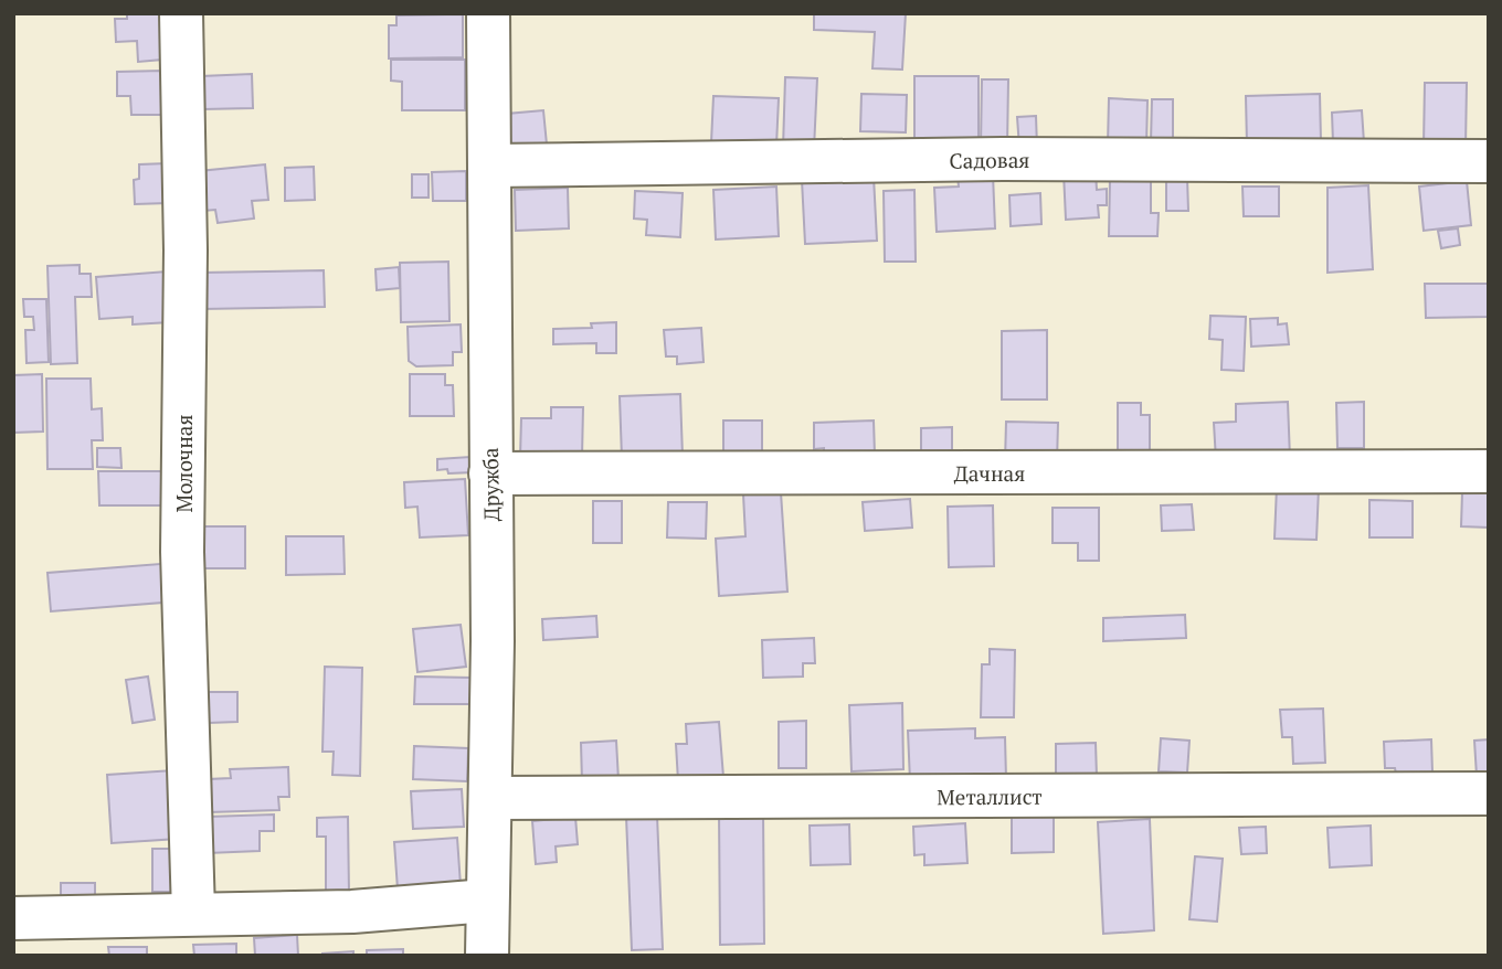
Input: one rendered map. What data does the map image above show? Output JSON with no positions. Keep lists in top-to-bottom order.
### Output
{
  "streets": {
    "street": [
      "Садовая",
      "Молочная",
      "Дачная",
      "Дружба",
      "Металлист"
    ]
  },
  "crossings": [
    ["Садовая", "Дружба"],
    ["Дачная", "Дружба"],
    ["Дружба", "Металлист"]
  ]
}
